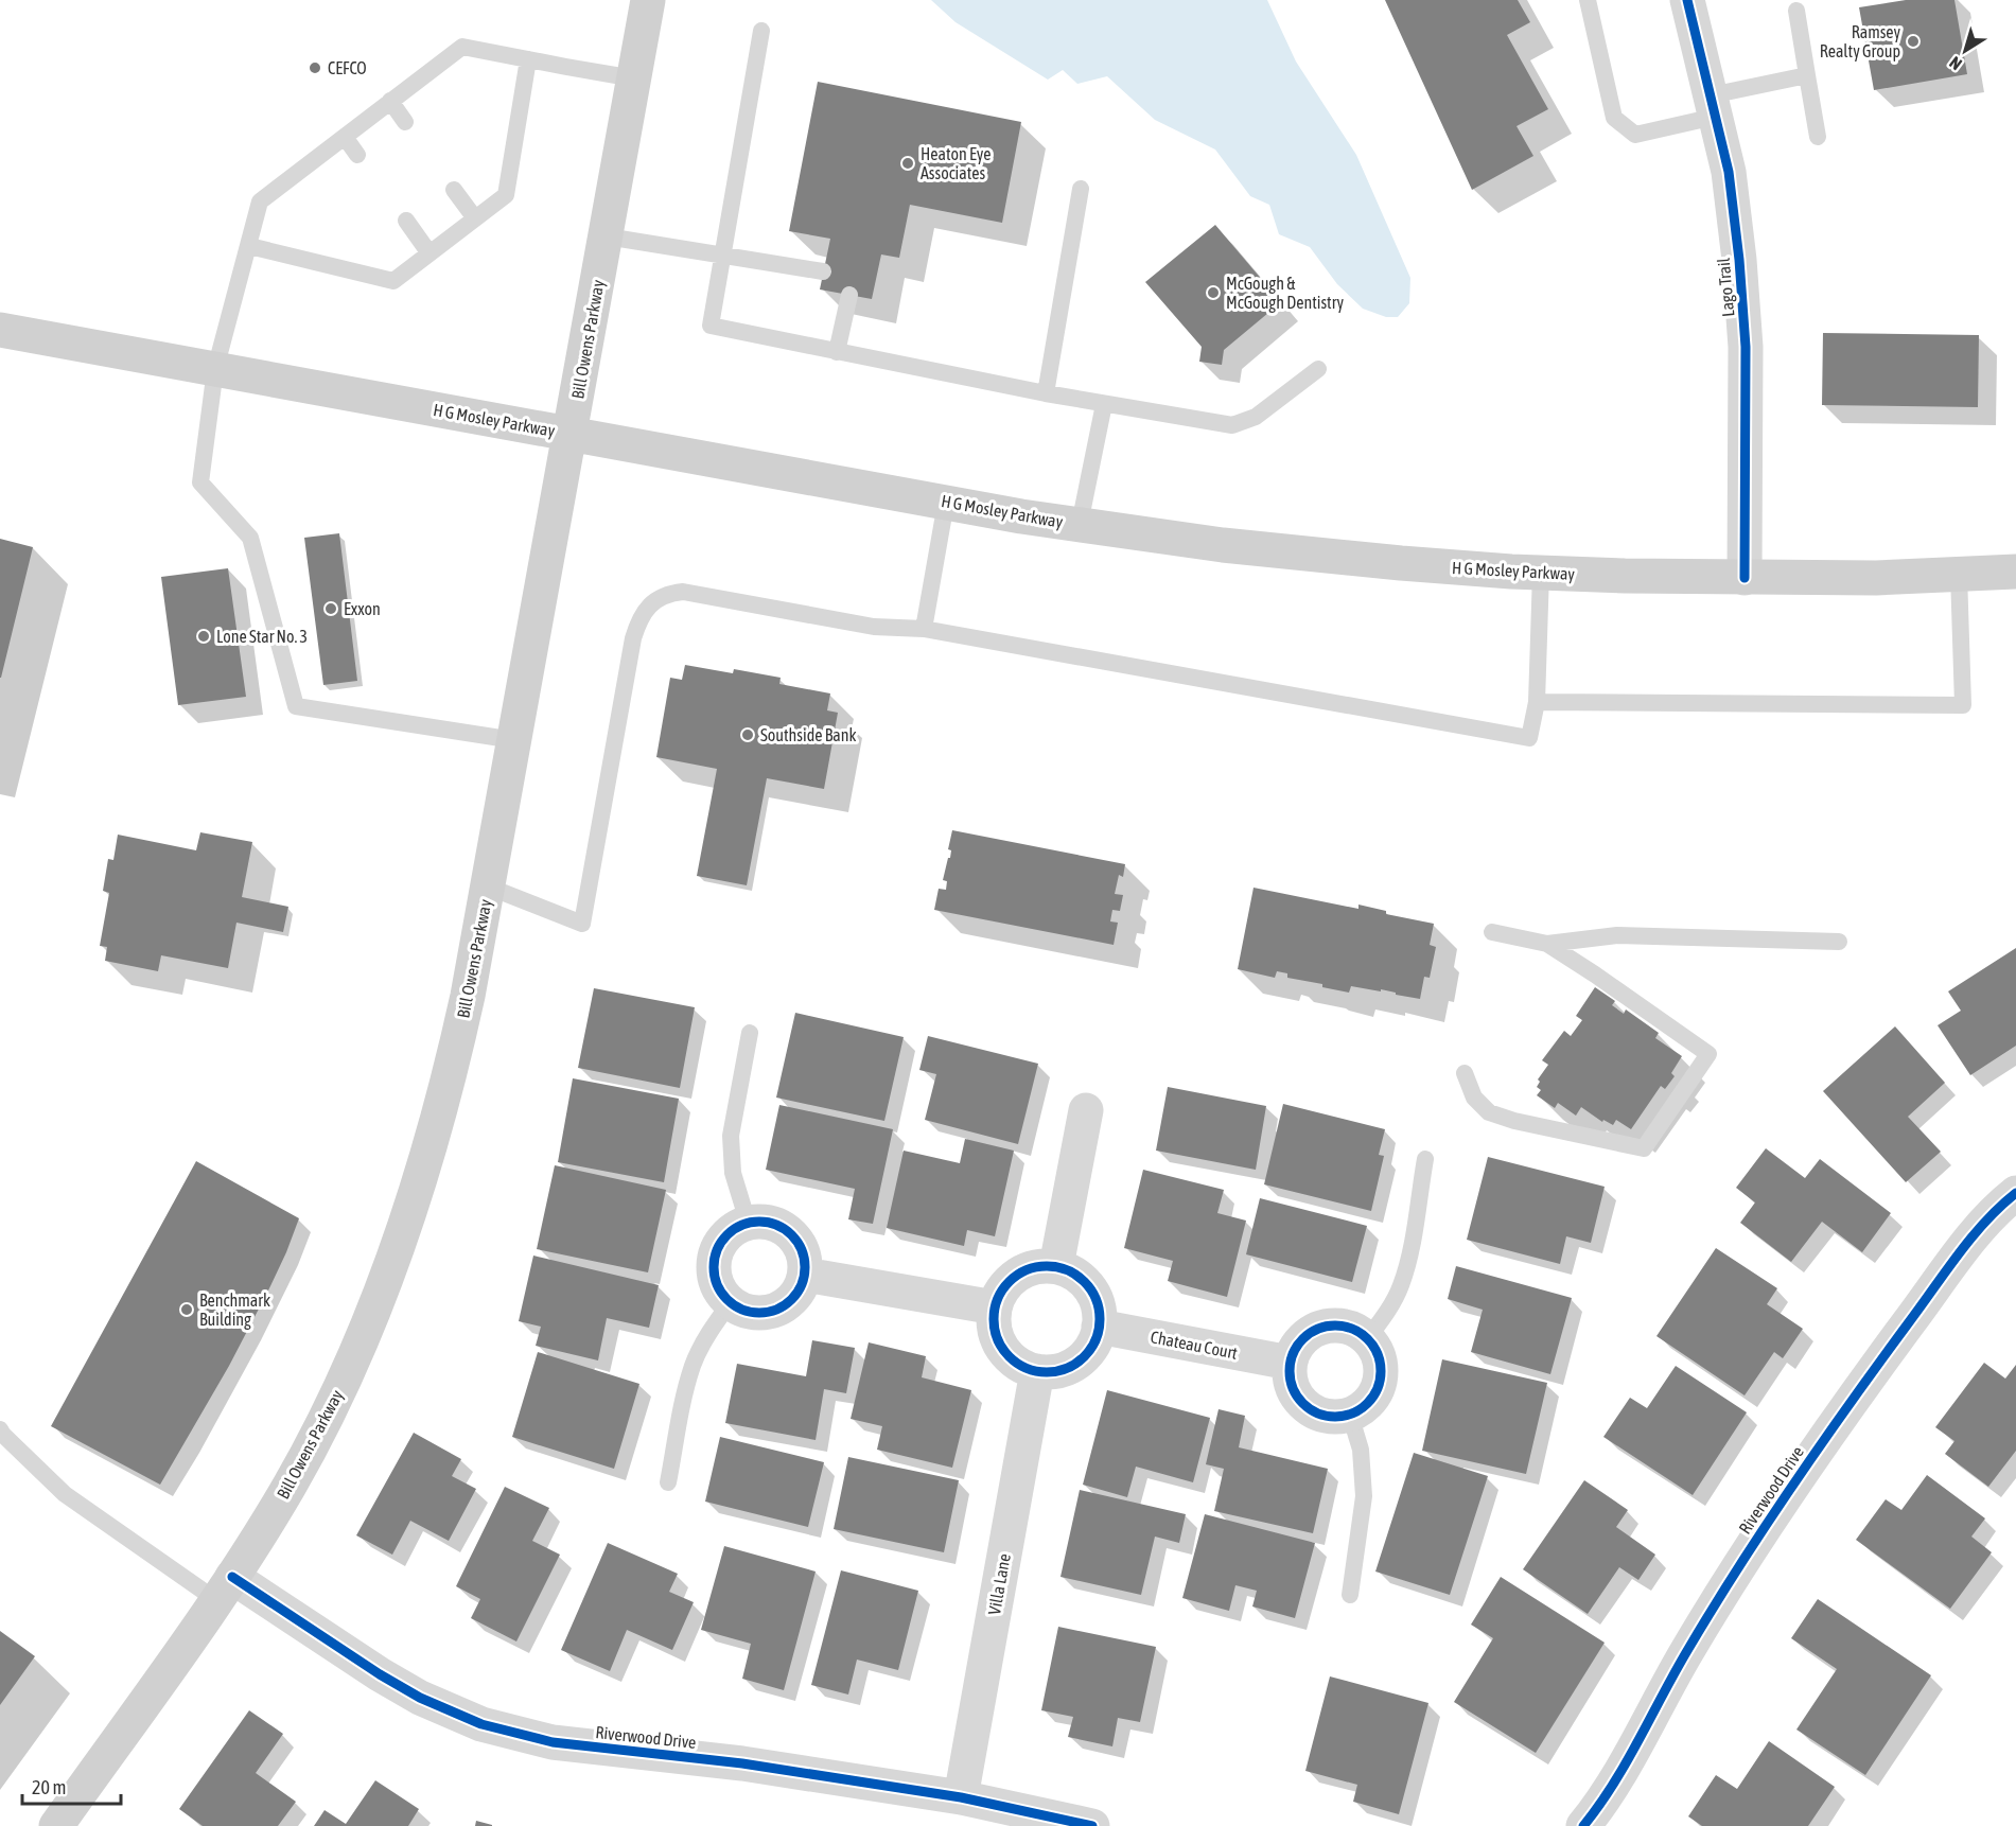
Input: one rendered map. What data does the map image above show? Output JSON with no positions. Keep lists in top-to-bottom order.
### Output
{
  "streets": {
    "main road": ["Bill Owens Parkway", "H G Mosley Parkway"],
    "street": [
      "Lago Trail",
      "Chateau Court",
      "Riverwood Drive",
      "Villa Lane"
    ]
  },
  "crossings": [
    ["Lago Trail", "H G Mosley Parkway"],
    ["Bill Owens Parkway", "H G Mosley Parkway"],
    ["Bill Owens Parkway", "Riverwood Drive"],
    ["Chateau Court", "Villa Lane"],
    ["Riverwood Drive", "Villa Lane"]
  ],
  "places": [
    "Ramsey Realty Group",
    "CEFCO",
    "Heaton Eye Associates",
    "McGough & McGough Dentistry",
    "Exxon",
    "Lone Star No. 3",
    "Southside Bank",
    "Benchmark Building"
  ],
  "scale_bar": "20 m",
  "north": "bottom left"
}
